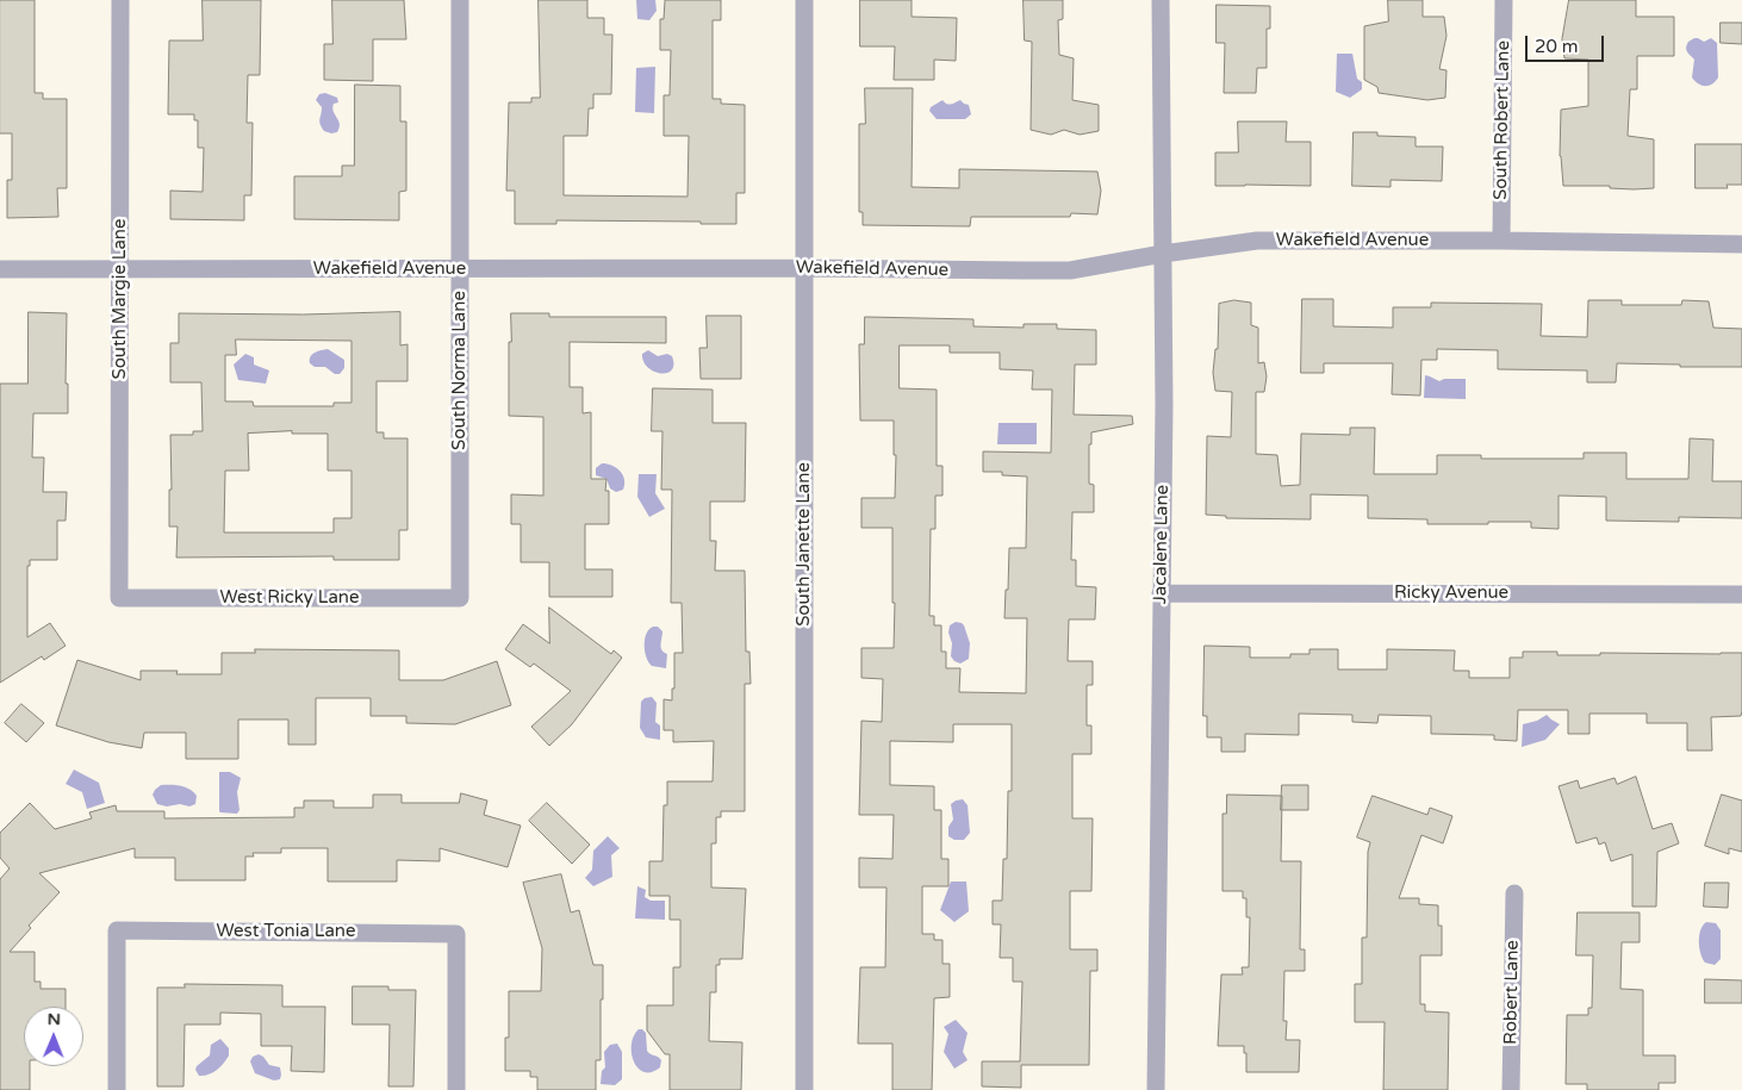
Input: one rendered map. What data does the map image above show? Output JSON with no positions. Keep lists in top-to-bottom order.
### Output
{
  "streets": {
    "street": [
      "South Robert Lane",
      "Wakefield Avenue",
      "South Margie Lane",
      "South Norma Lane",
      "South Janette Lane",
      "Jacalene Lane",
      "Ricky Avenue",
      "West Ricky Lane",
      "West Tonia Lane",
      "Robert Lane"
    ]
  },
  "crossings": [
    ["South Robert Lane", "Wakefield Avenue"],
    ["Wakefield Avenue", "South Margie Lane"],
    ["Wakefield Avenue", "South Norma Lane"],
    ["Wakefield Avenue", "South Janette Lane"],
    ["Wakefield Avenue", "Jacalene Lane"],
    ["South Margie Lane", "West Ricky Lane"],
    ["South Norma Lane", "West Ricky Lane"],
    ["Jacalene Lane", "Ricky Avenue"]
  ],
  "scale_bar": "20 m",
  "north": "top"
}
